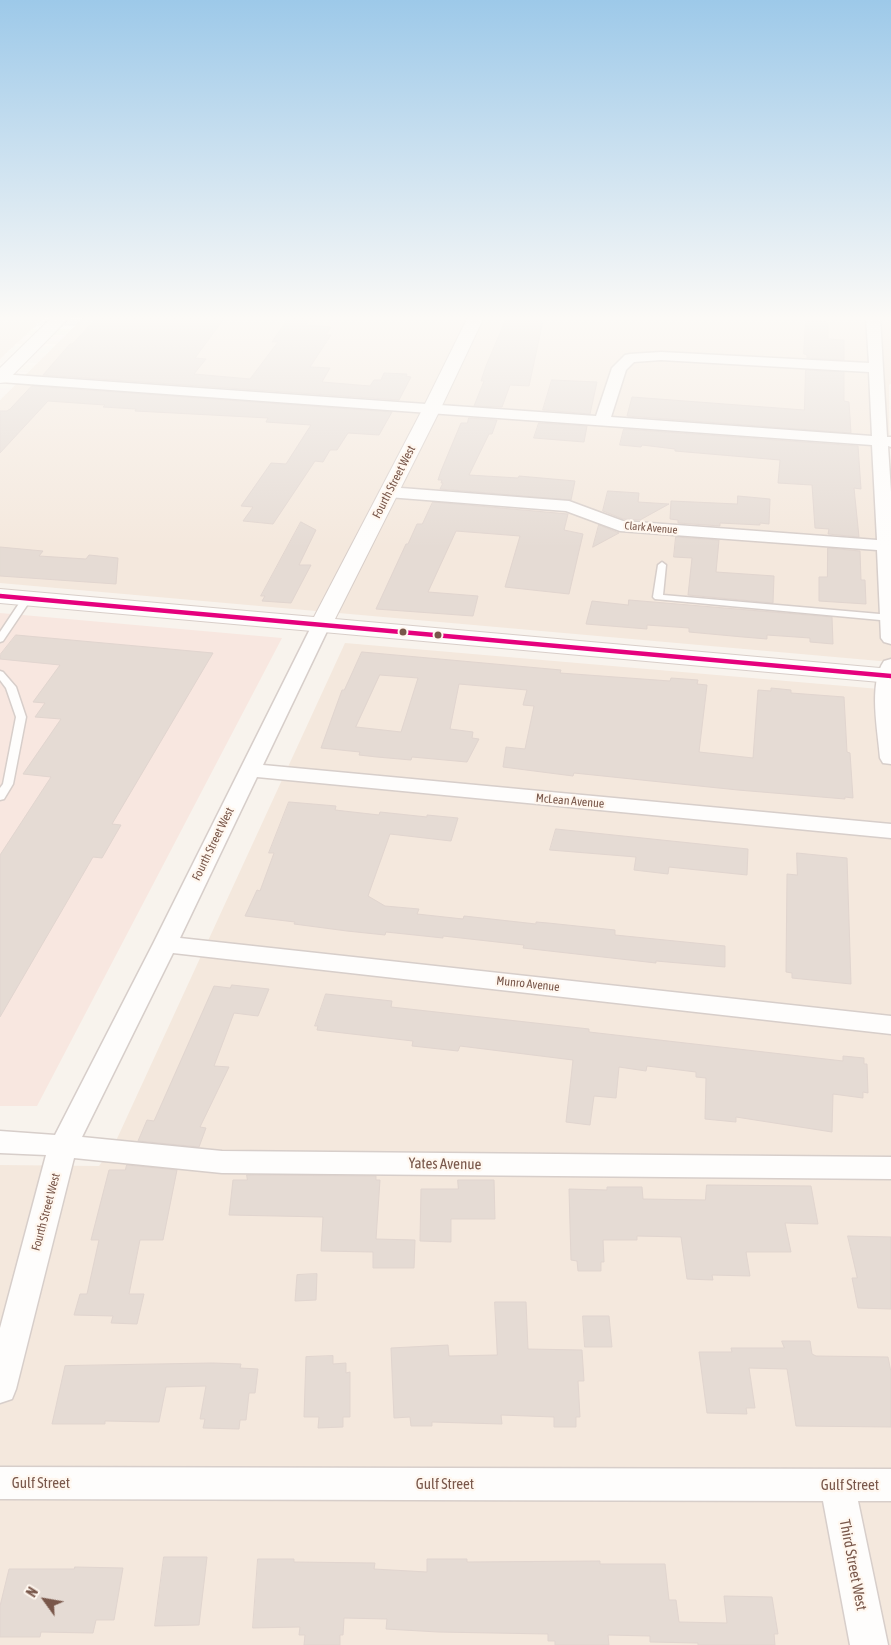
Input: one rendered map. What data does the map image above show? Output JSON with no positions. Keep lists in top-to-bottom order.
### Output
{
  "streets": {
    "street": [
      "Fourth Street West",
      "Clark Avenue",
      "McLean Avenue",
      "Munro Avenue",
      "Yates Avenue",
      "Gulf Street",
      "Third Street West"
    ]
  },
  "crossings": [
    ["Fourth Street West", "Clark Avenue"],
    ["Fourth Street West", "McLean Avenue"],
    ["Fourth Street West", "Munro Avenue"],
    ["Fourth Street West", "Yates Avenue"],
    ["Gulf Street", "Third Street West"]
  ],
  "north": "top left"
}
